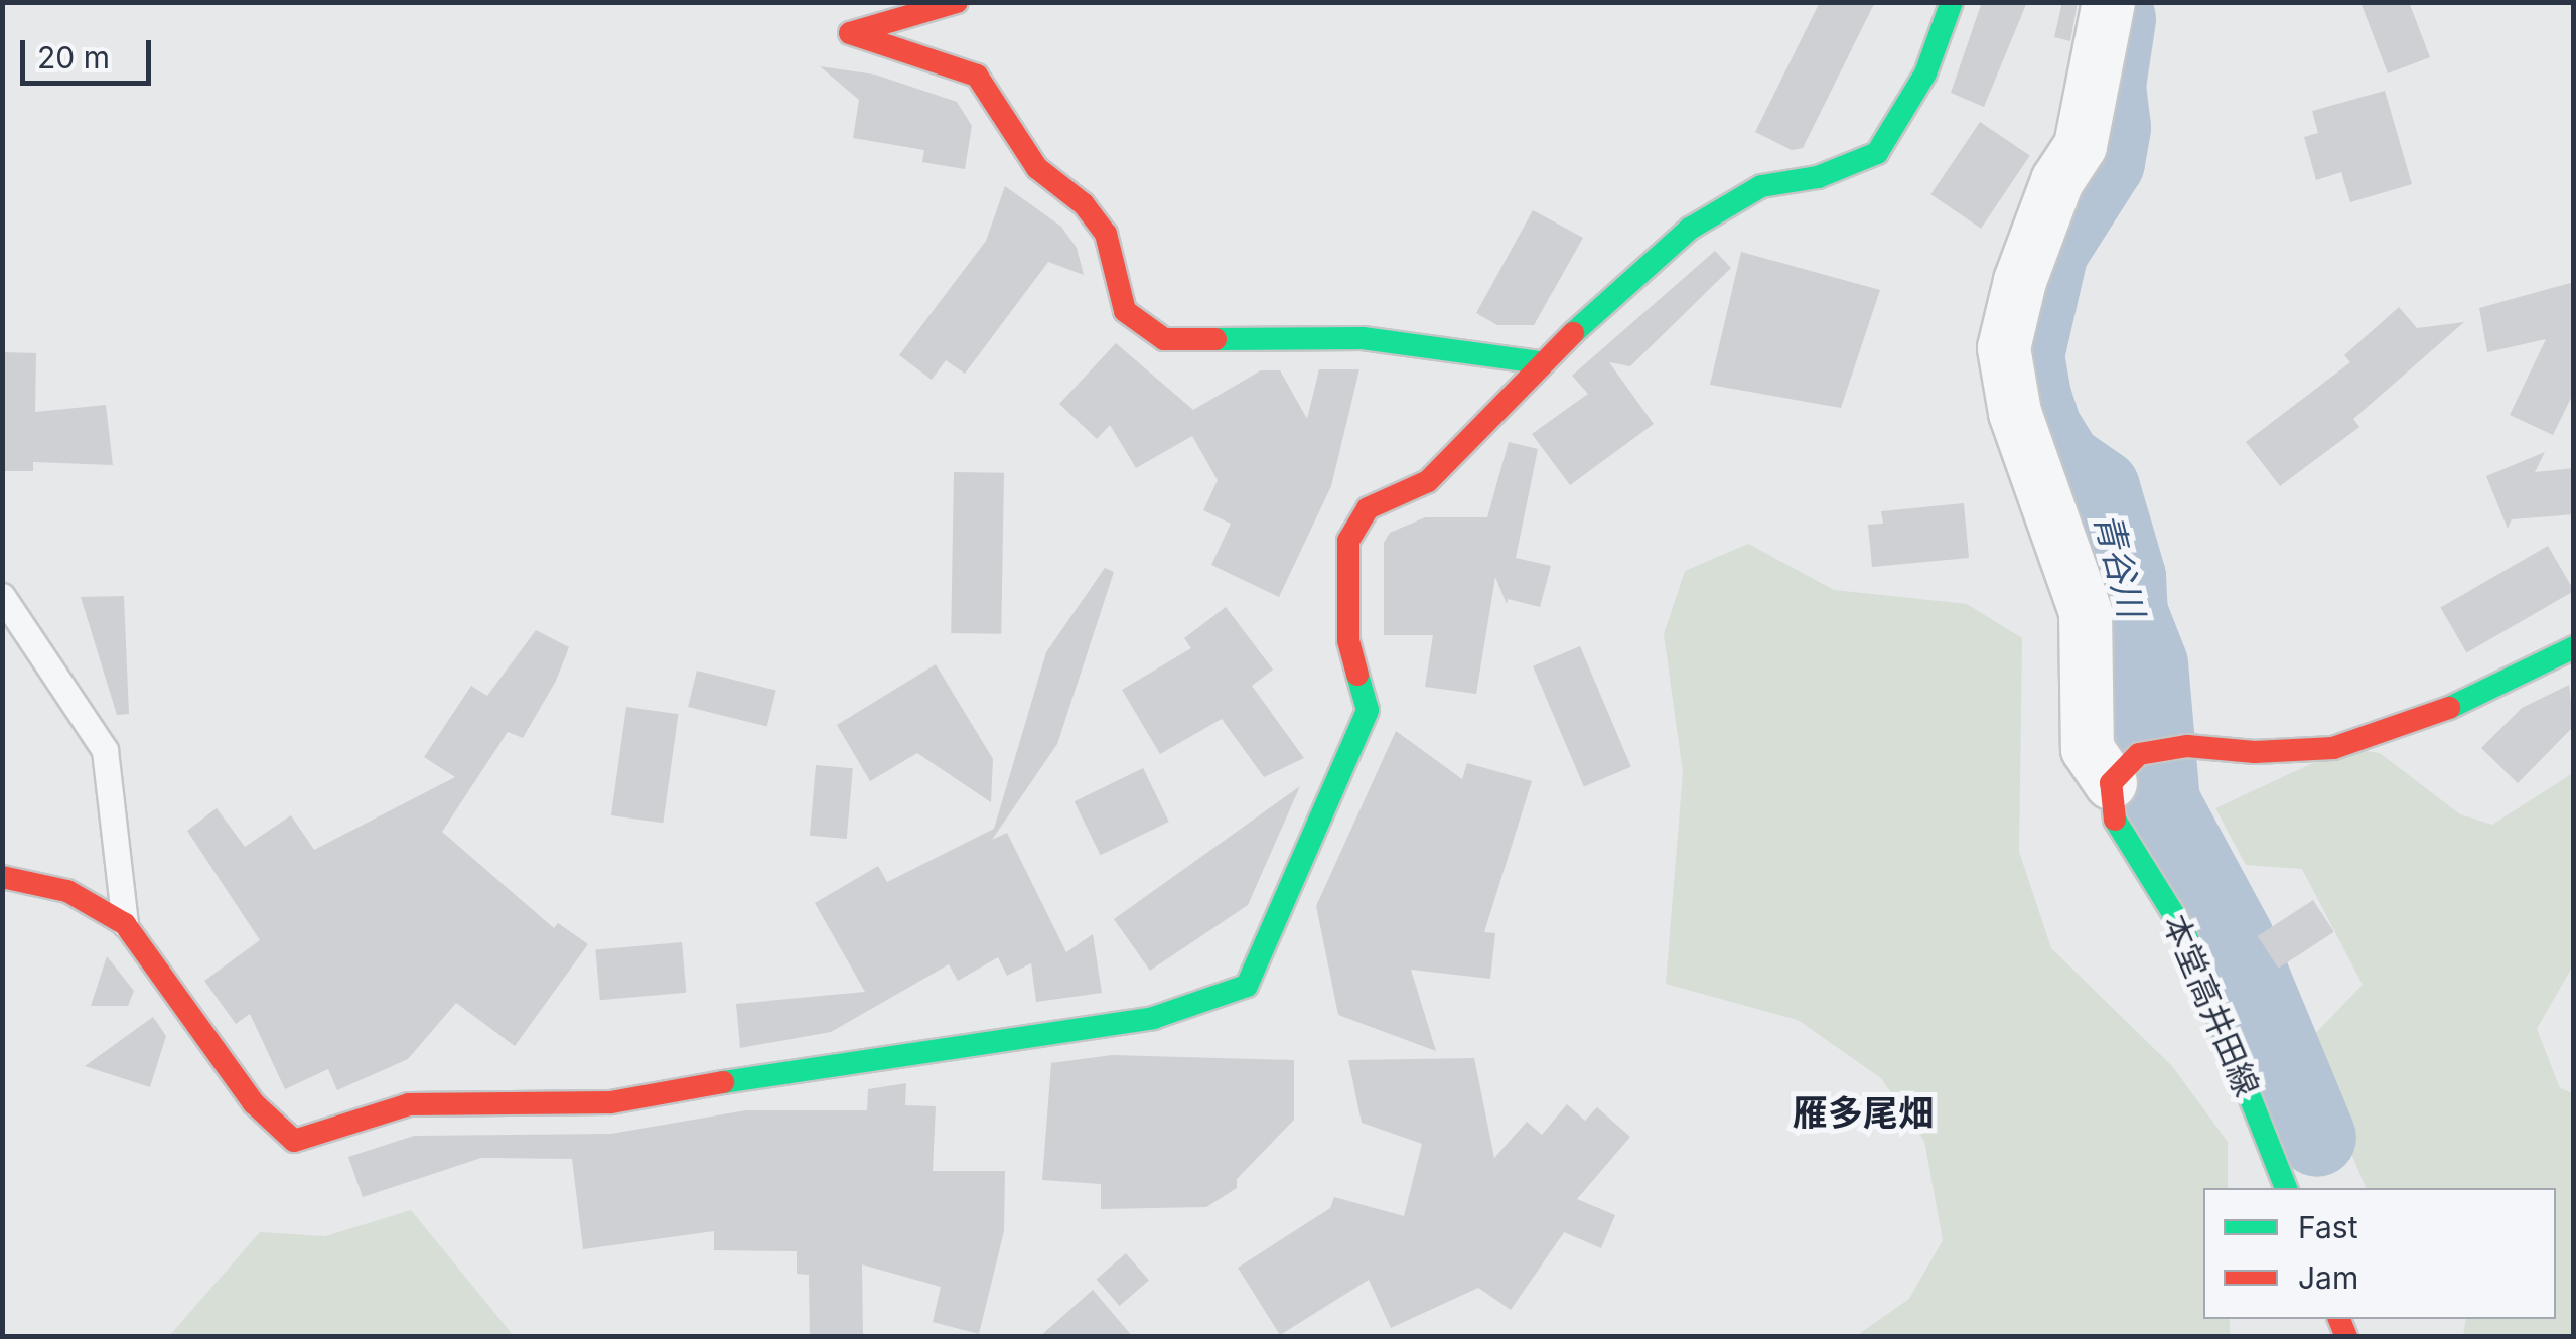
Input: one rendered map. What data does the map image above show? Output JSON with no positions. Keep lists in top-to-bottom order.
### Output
{
  "streets": {
    "street": ["本堂高井田線"]
  },
  "districts": ["雁多尾畑"],
  "water": ["青谷川"],
  "legend": ["Fast", "Jam"],
  "scale_bar": "20 m"
}
